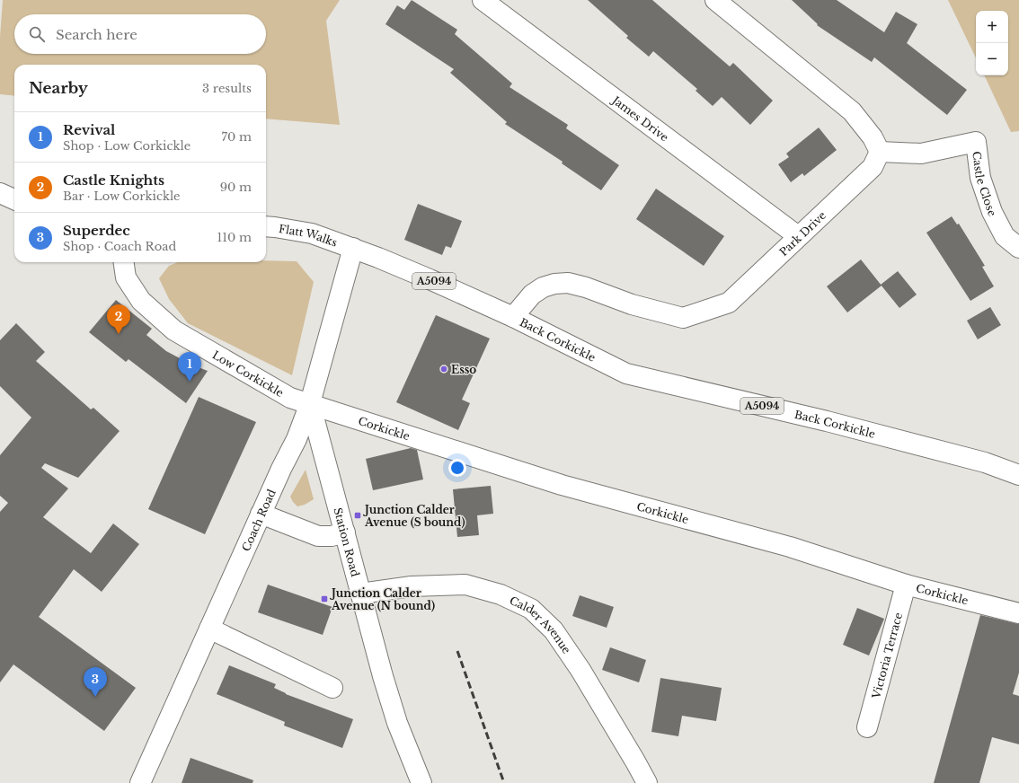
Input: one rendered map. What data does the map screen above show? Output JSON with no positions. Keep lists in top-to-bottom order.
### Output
{
  "streets": {
    "street": [
      "James Drive",
      "Castle Close",
      "Park Drive",
      "Flatt Walks",
      "A5094",
      "Back Corkickle",
      "Low Corkickle",
      "Corkickle",
      "Coach Road",
      "Station Road",
      "Calder Avenue",
      "Victoria Terrace"
    ]
  },
  "crossings": [
    ["James Drive", "Park Drive"],
    ["Castle Close", "Park Drive"],
    ["Park Drive", "A5094"],
    ["Park Drive", "Back Corkickle"],
    ["Flatt Walks", "A5094"],
    ["Flatt Walks", "Coach Road"],
    ["A5094", "Back Corkickle"],
    ["A5094", "Coach Road"],
    ["Low Corkickle", "Corkickle"],
    ["Low Corkickle", "Coach Road"],
    ["Low Corkickle", "Station Road"],
    ["Corkickle", "Coach Road"],
    ["Corkickle", "Station Road"],
    ["Corkickle", "Victoria Terrace"],
    ["Coach Road", "Station Road"],
    ["Station Road", "Calder Avenue"]
  ],
  "places": {
    "other": ["Esso"],
    "transit": ["Junction Calder Avenue (S bound)", "Junction Calder Avenue (N bound)"]
  },
  "page": {
    "map_buttons": ["+", "−"],
    "search": "Search here",
    "heading": ["Nearby", "3 results"],
    "list": [
      {
        "mark": "1",
        "name": "Revival",
        "note": "Shop · Low Corkickle",
        "value": "70 m"
      },
      {
        "mark": "2",
        "name": "Castle Knights",
        "note": "Bar · Low Corkickle",
        "value": "90 m"
      },
      {
        "mark": "3",
        "name": "Superdec",
        "note": "Shop · Coach Road",
        "value": "110 m"
      }
    ],
    "pins": ["2", "1", "3"]
  }
}
